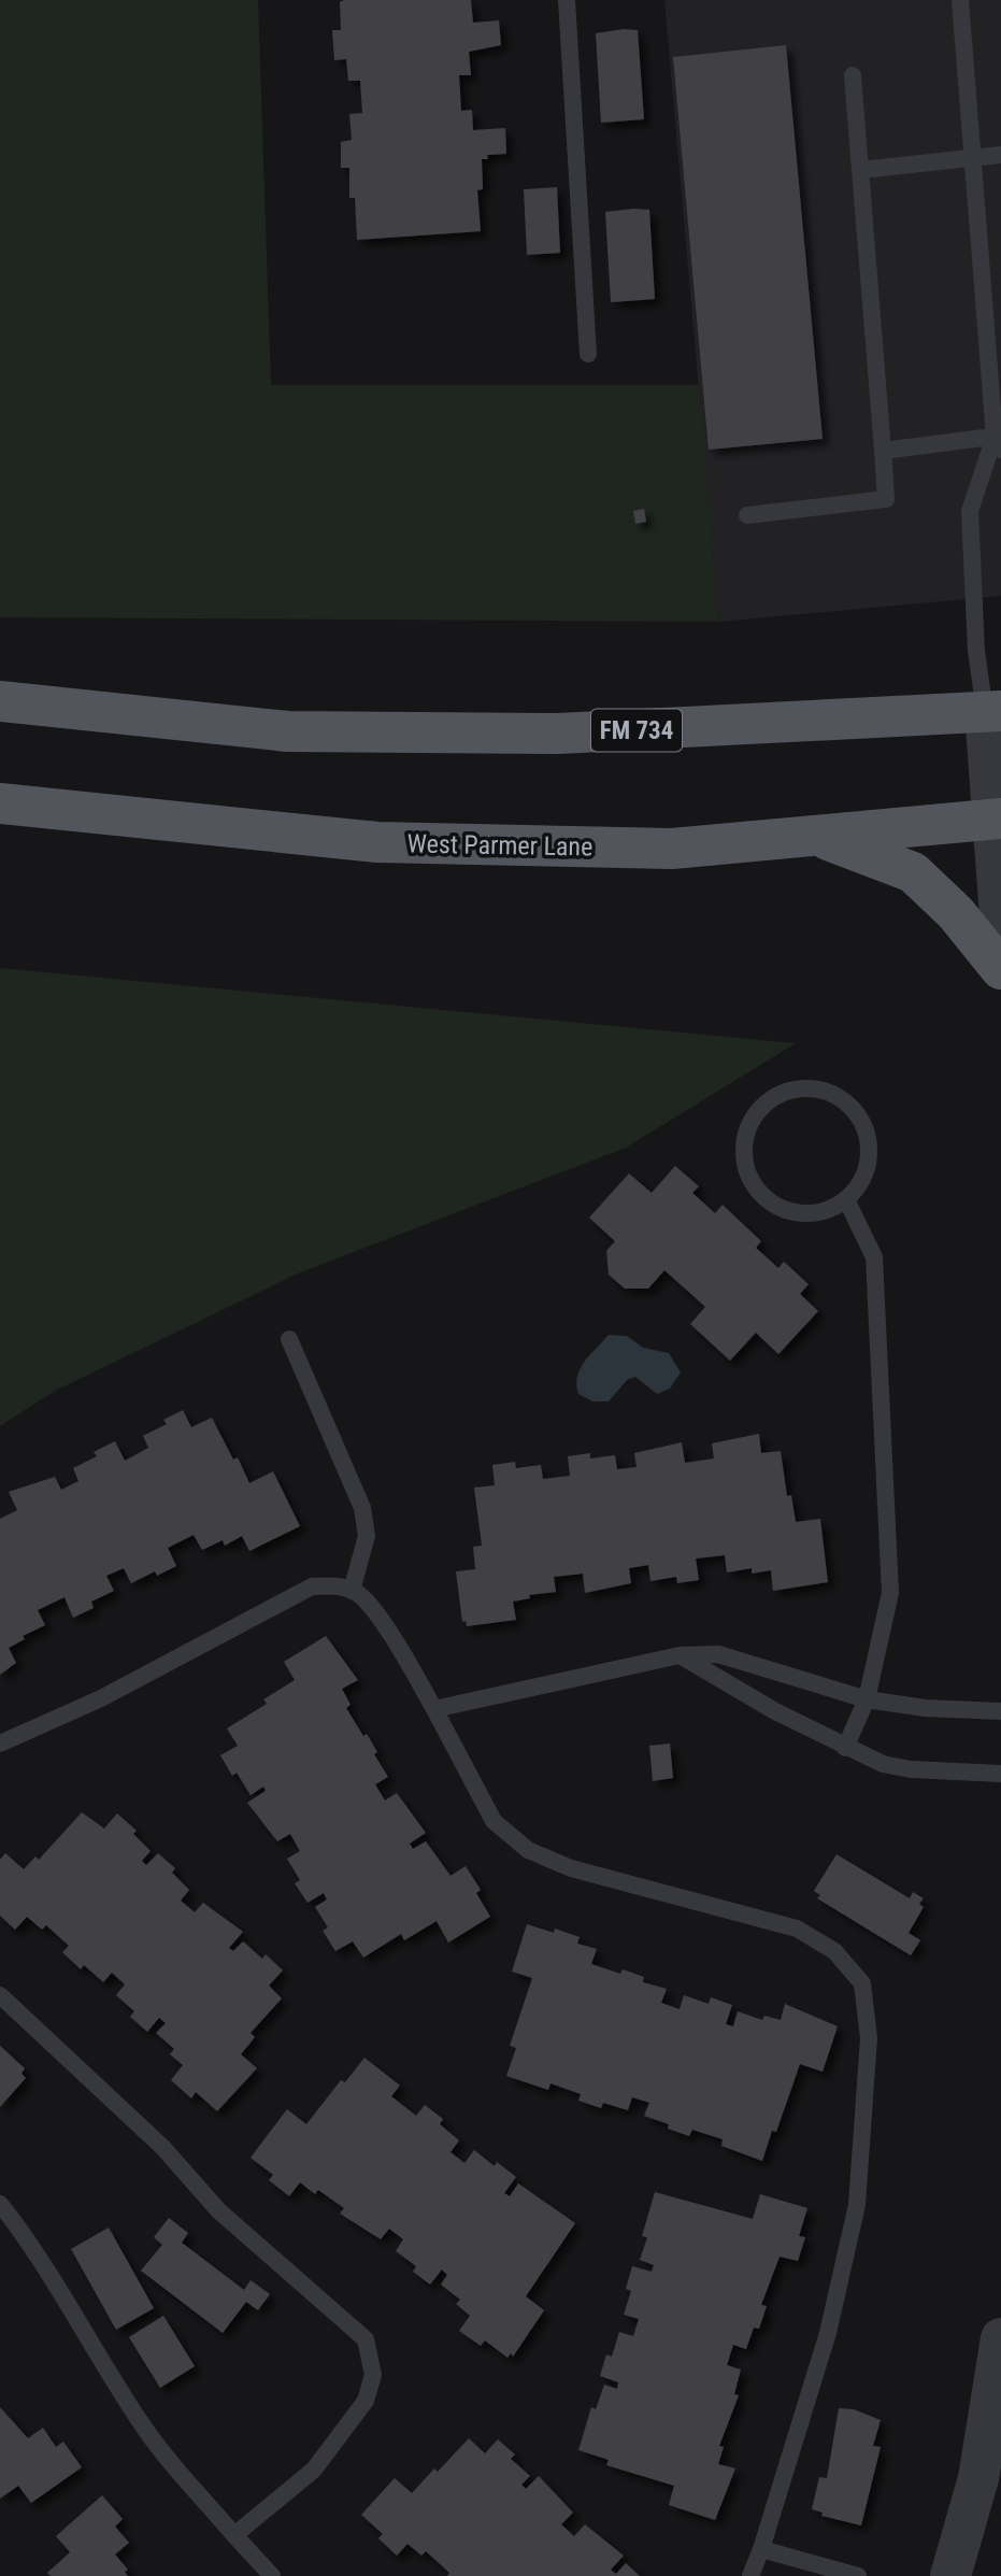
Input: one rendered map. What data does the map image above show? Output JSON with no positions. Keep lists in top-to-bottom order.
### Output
{
  "streets": {
    "main road": ["FM 734", "West Parmer Lane"]
  }
}
